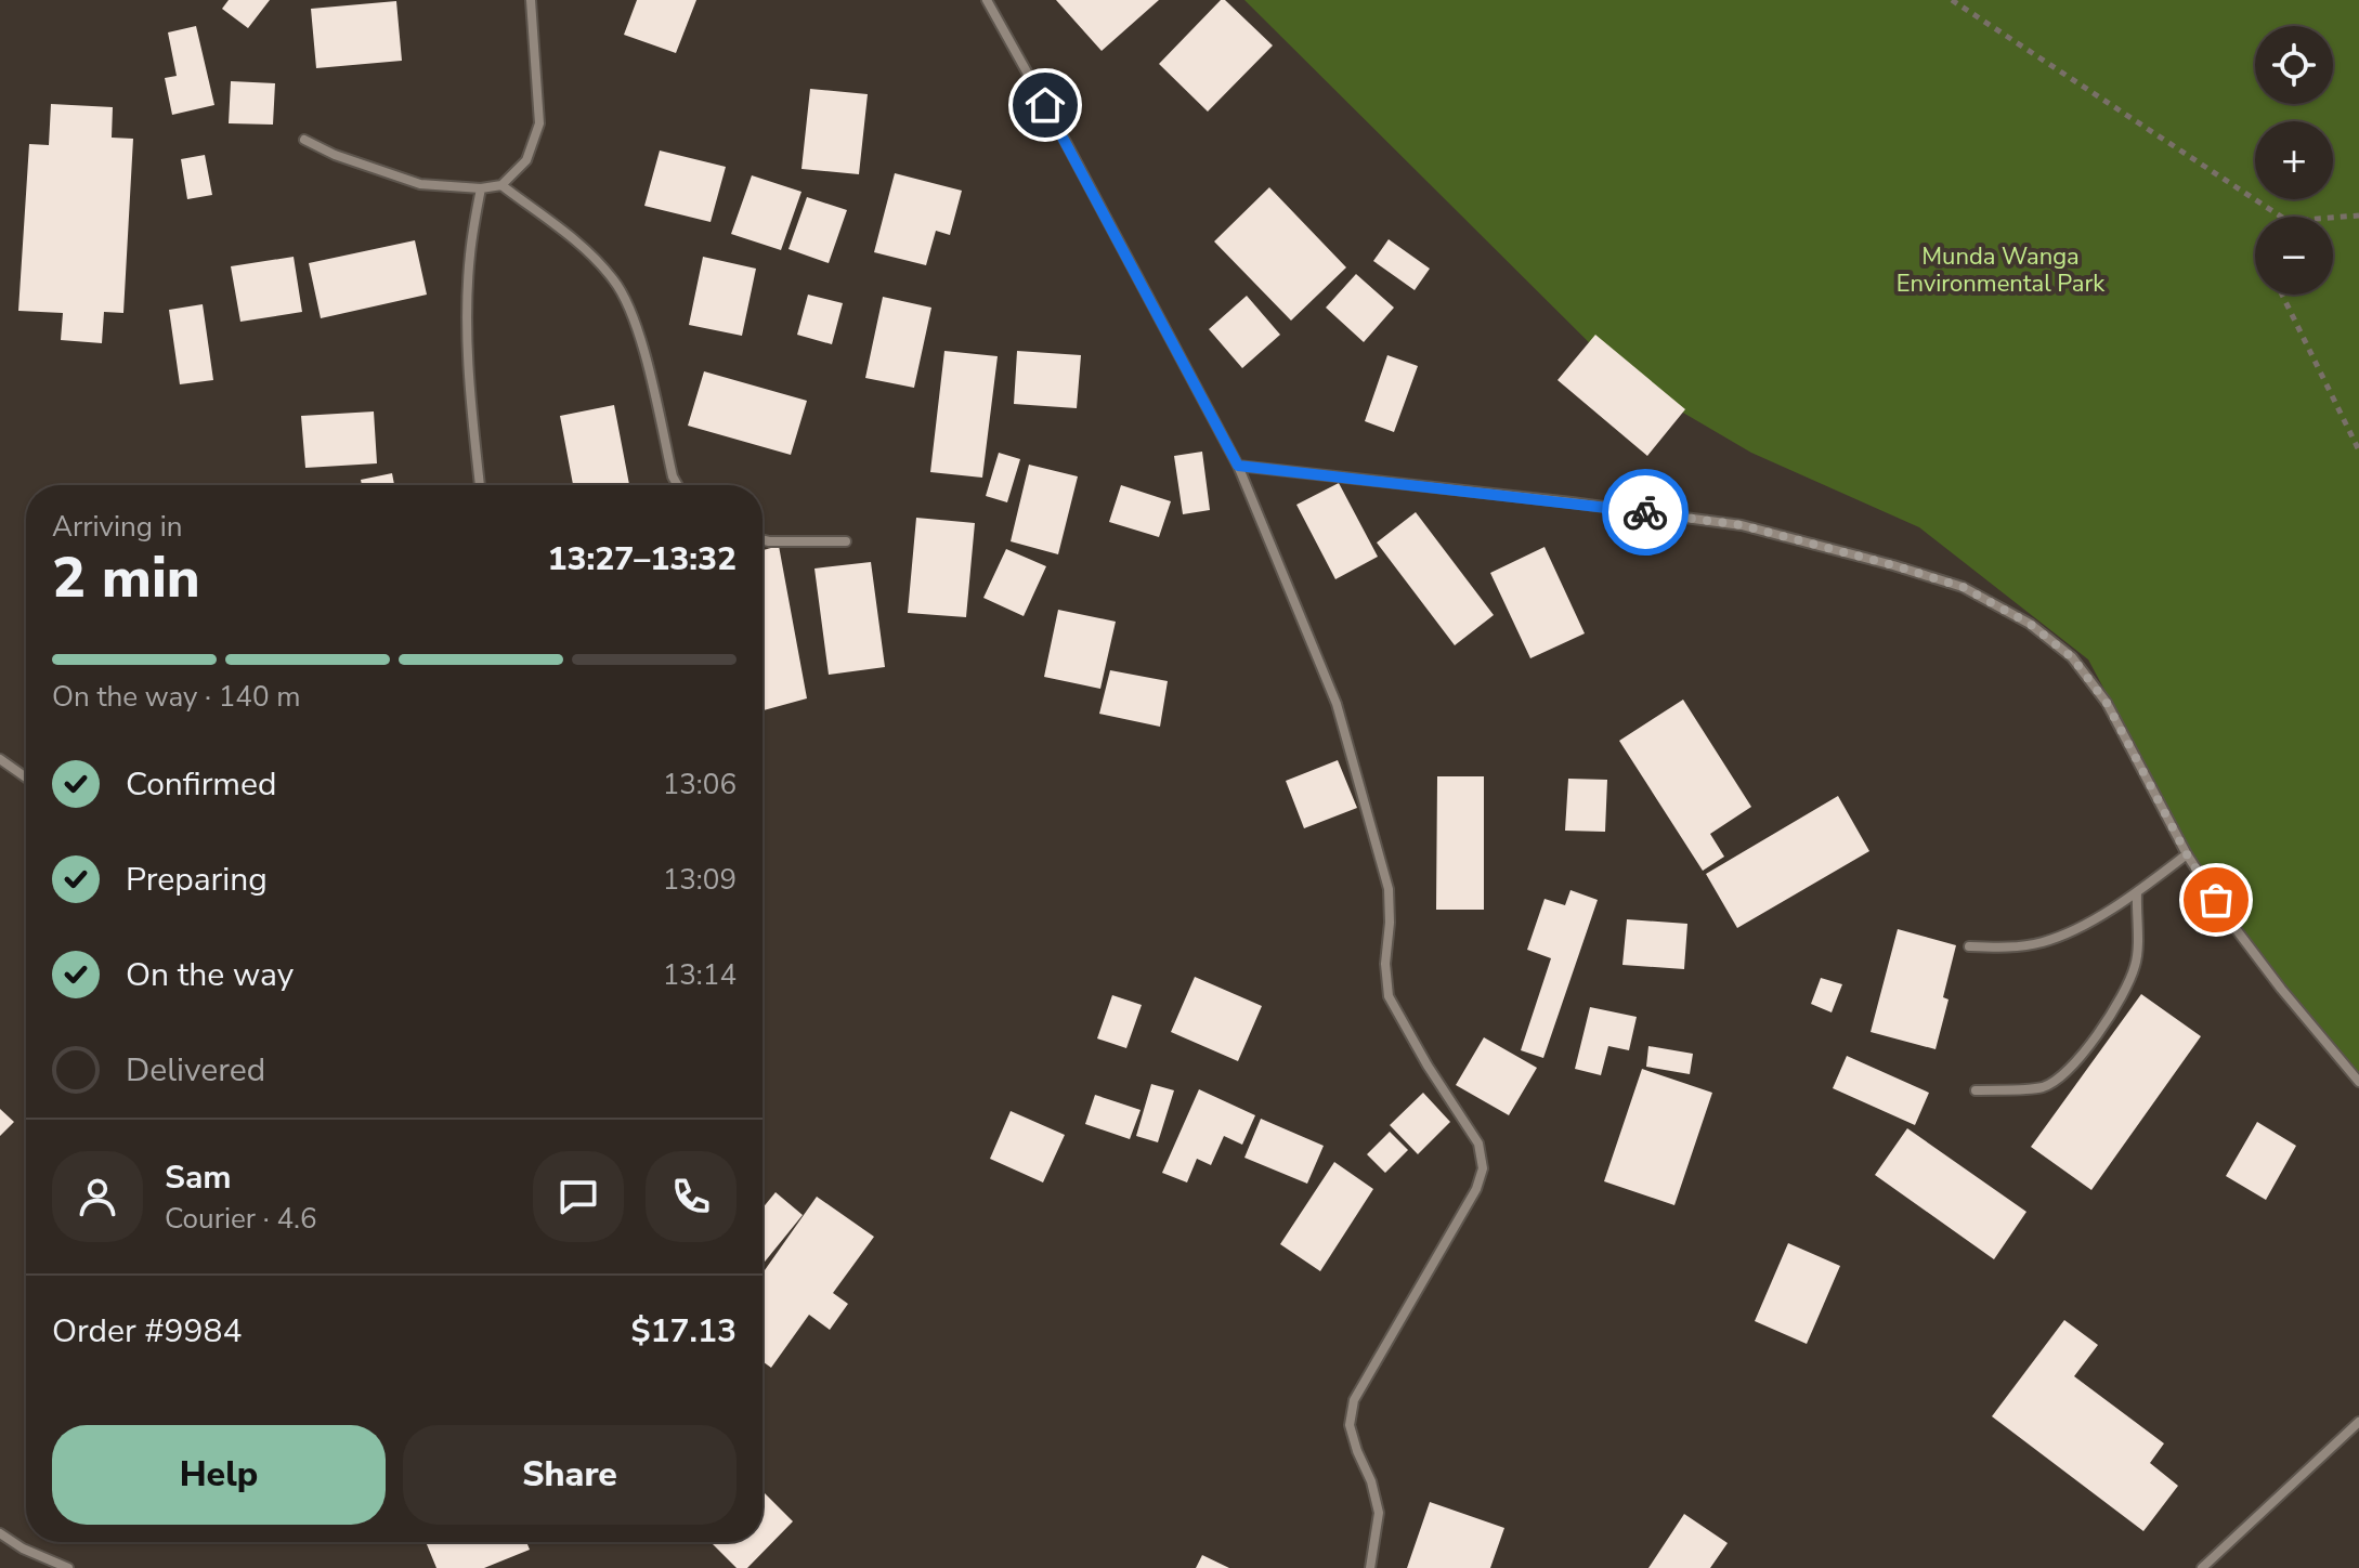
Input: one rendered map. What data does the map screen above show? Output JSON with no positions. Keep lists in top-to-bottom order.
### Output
{
  "parks": ["Munda Wanga Environmental Park"],
  "page": {
    "map_buttons": ["+", "−"],
    "heading": ["2 min", "Arriving in", "13:27–13:32"],
    "panel": [
      "Sam",
      "Courier · 4.6",
      "Order #9984",
      "$17.13"
    ],
    "bar": "On the way · 140 m",
    "list": [
      ["Confirmed", "13:06"],
      ["Preparing", "13:09"],
      ["On the way", "13:14"],
      "Delivered"
    ],
    "buttons": ["Help", "Share"]
  }
}
